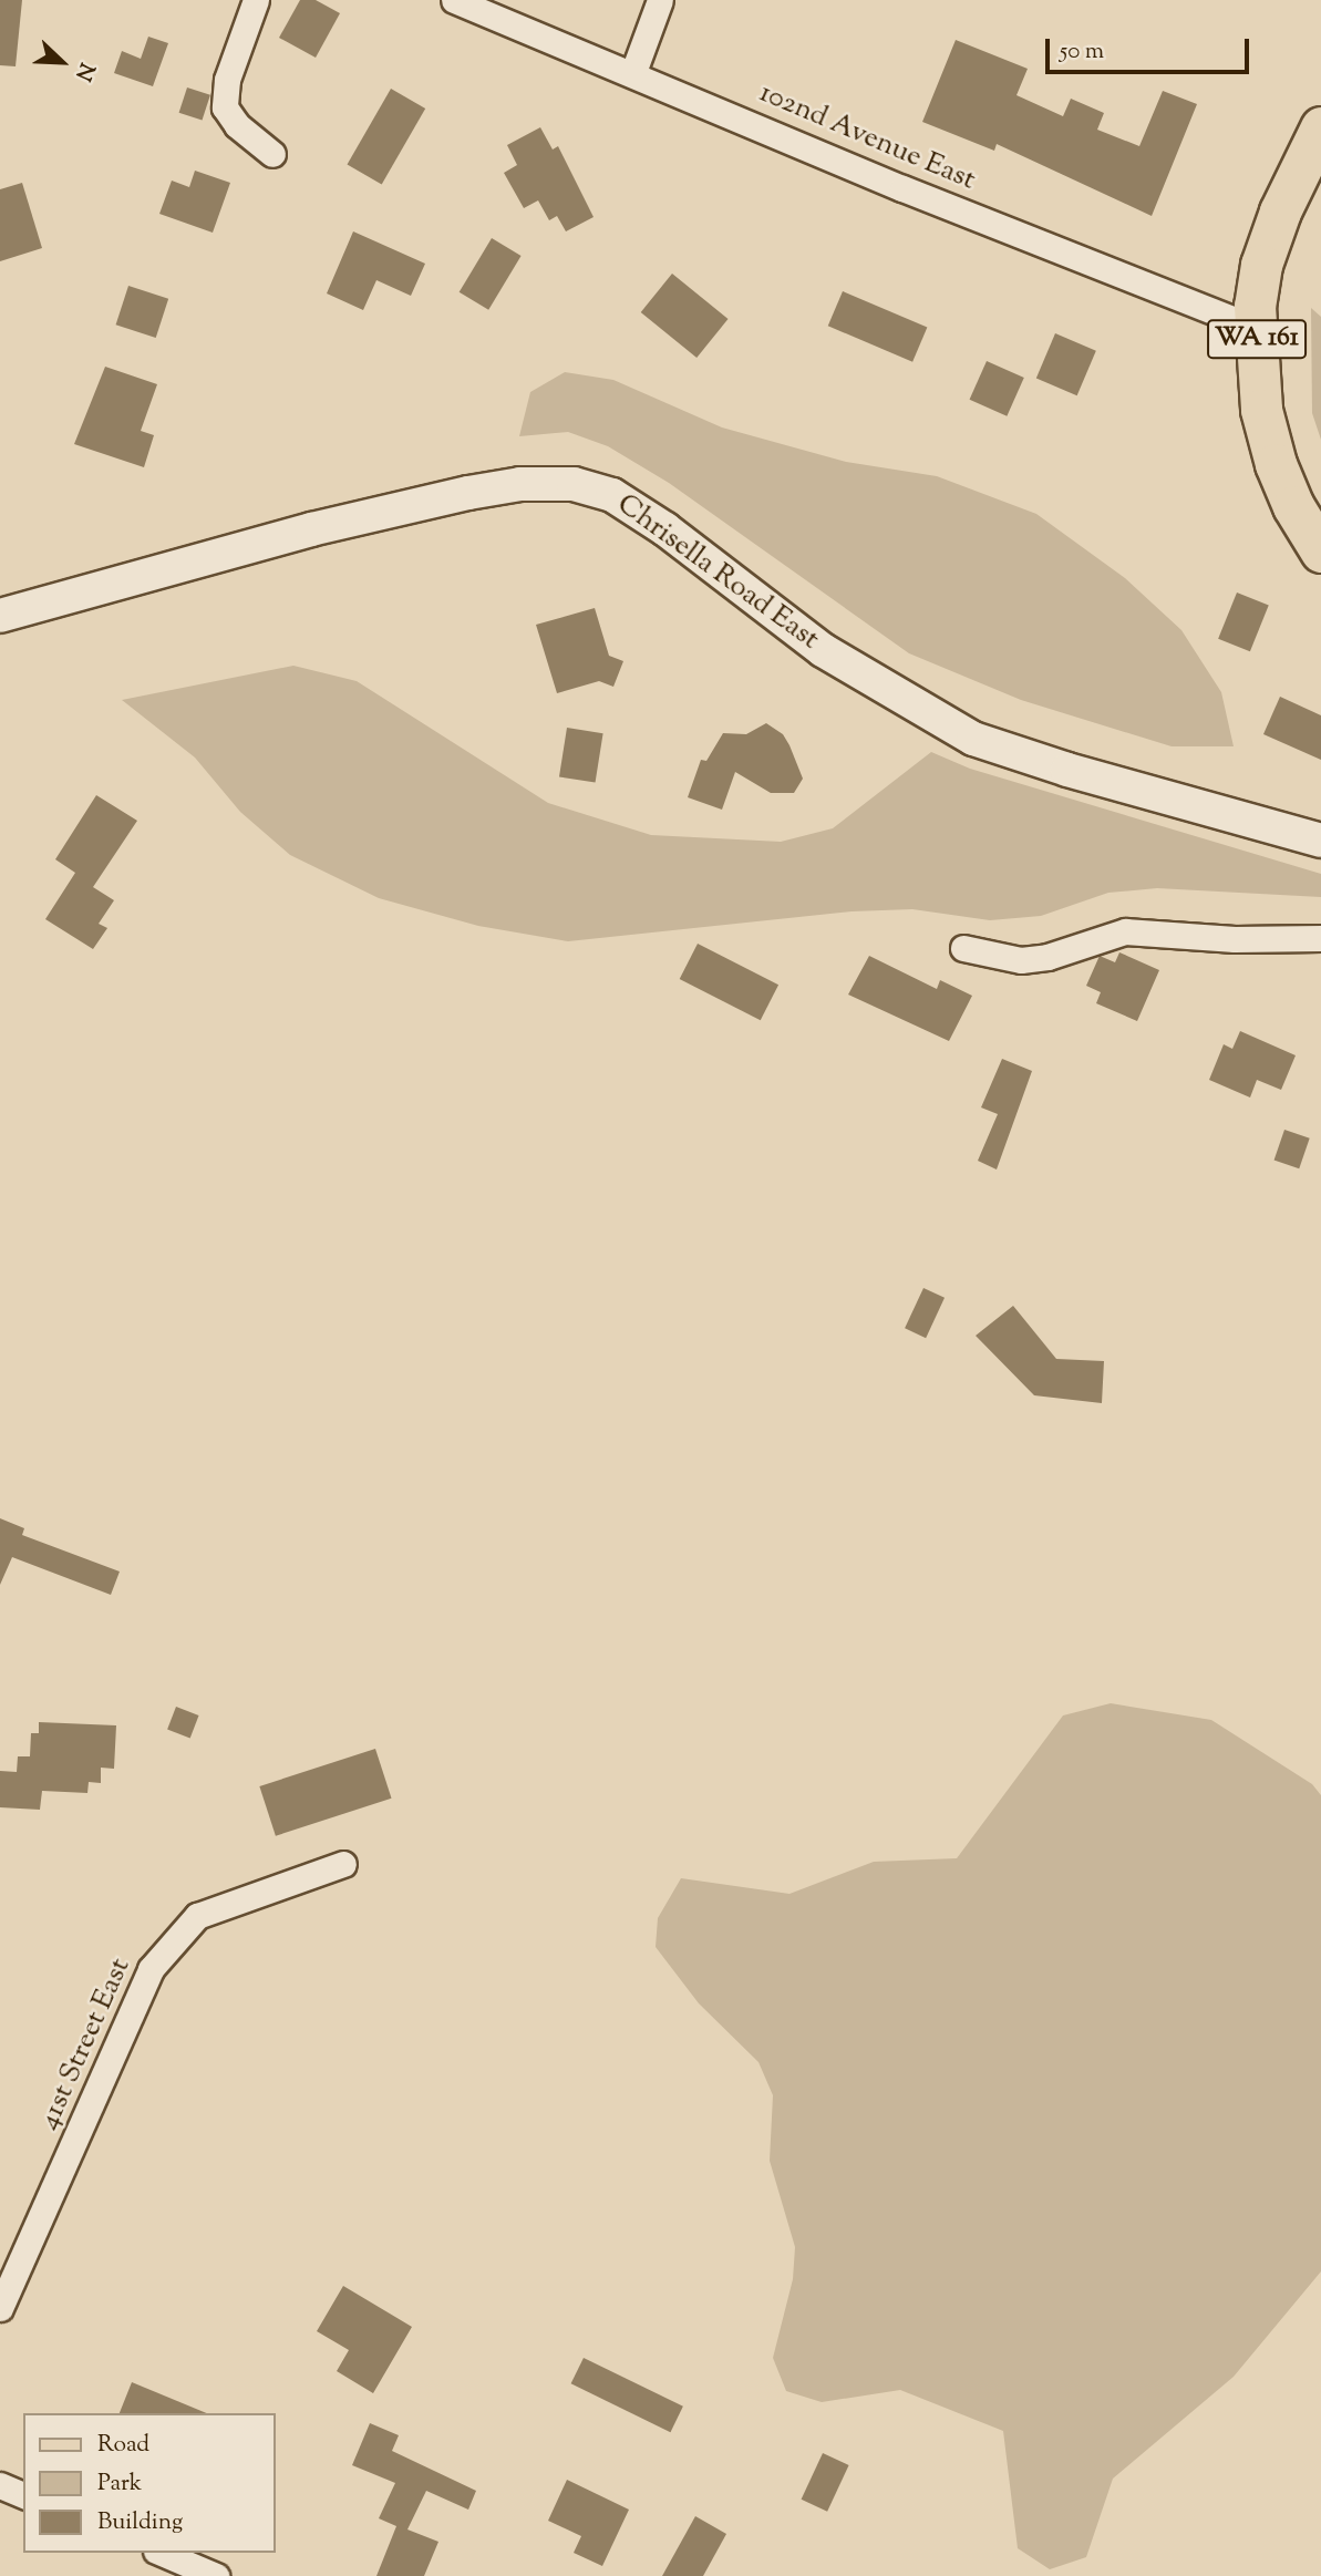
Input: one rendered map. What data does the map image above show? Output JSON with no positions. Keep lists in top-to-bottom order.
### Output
{
  "streets": {
    "main road": ["WA 161"],
    "street": ["102nd Avenue East", "Chrisella Road East", "41st Street East"]
  },
  "crossings": [
    ["102nd Avenue East", "WA 161"]
  ],
  "legend": ["Road", "Park", "Building"],
  "scale_bar": "50 m",
  "north": "bottom right"
}
